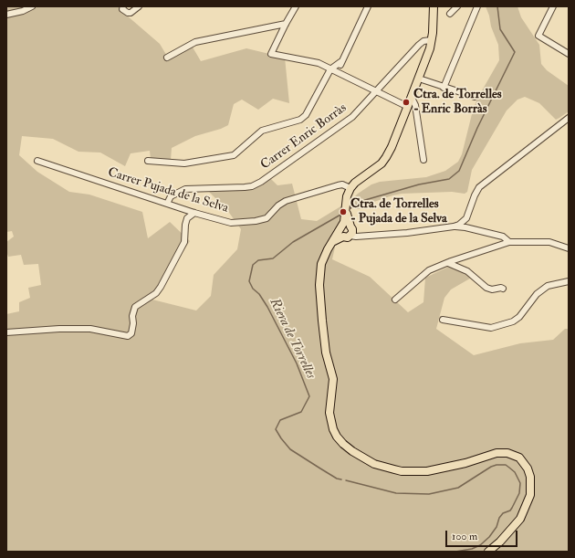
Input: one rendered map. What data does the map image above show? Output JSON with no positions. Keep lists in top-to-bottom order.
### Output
{
  "streets": {
    "street": ["Carrer Enric Borràs", "Carrer Pujada de la Selva"]
  },
  "crossings": [
    ["Carrer Enric Borràs", "Carrer Pujada de la Selva"]
  ],
  "water": ["Riera de Torrelles"],
  "places": ["Ctra. de Torrelles - Enric Borràs", "Ctra. de Torrelles - Pujada de la Selva"],
  "scale_bar": "100 m"
}
